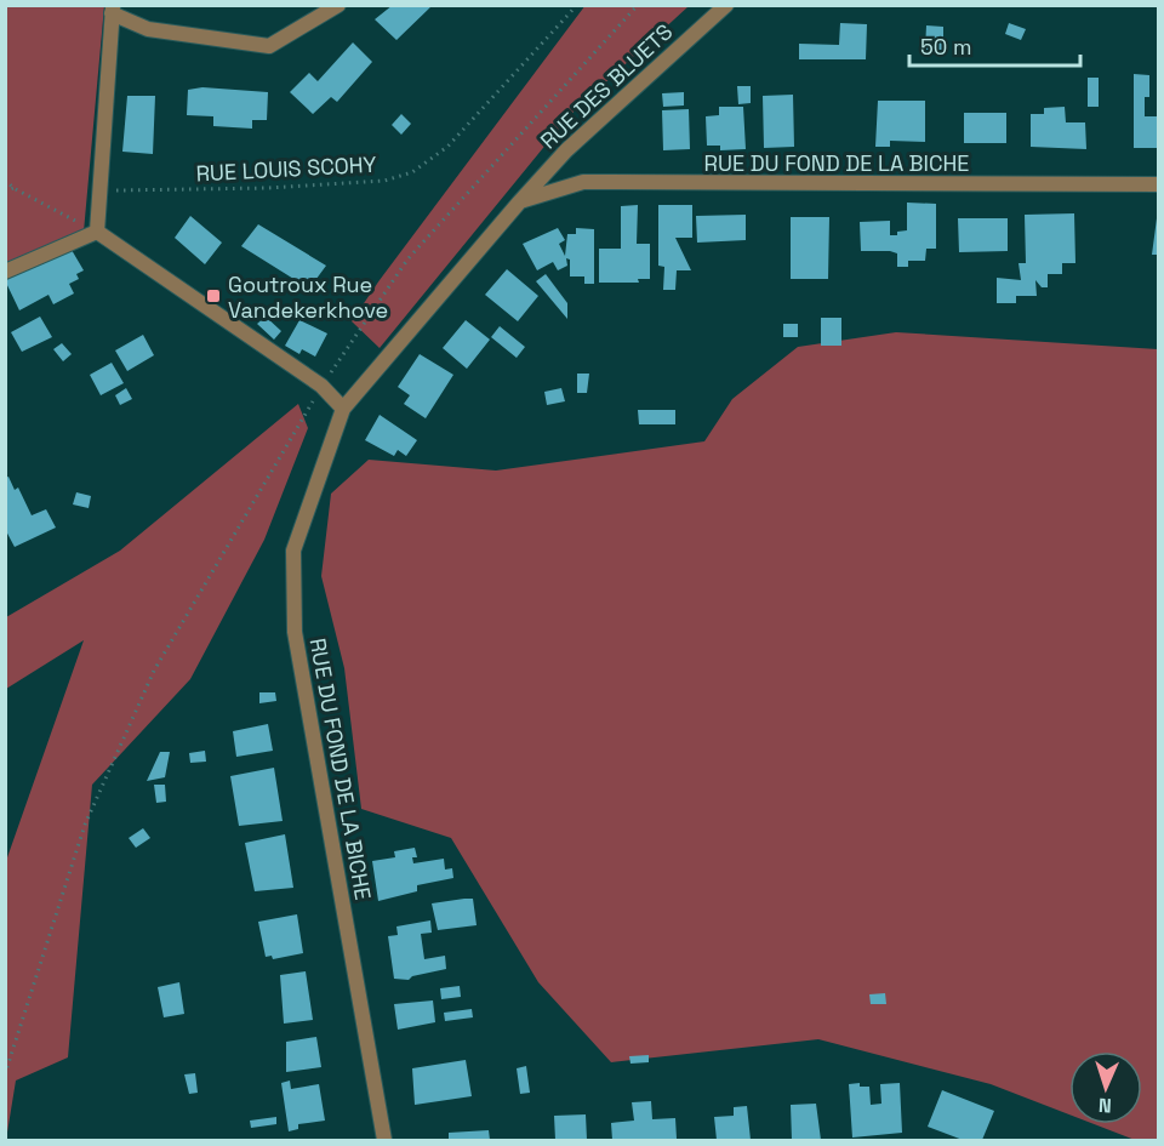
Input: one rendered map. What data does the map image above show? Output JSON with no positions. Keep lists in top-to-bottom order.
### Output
{
  "streets": {
    "street": ["RUE DES BLUETS", "RUE DU FOND DE LA BICHE"],
    "path": ["RUE LOUIS SCOHY"]
  },
  "crossings": [
    ["RUE DES BLUETS", "RUE DU FOND DE LA BICHE"]
  ],
  "places": {
    "transit": ["Goutroux Rue Vandekerkhove"]
  },
  "scale_bar": "50 m",
  "north": "bottom"
}
